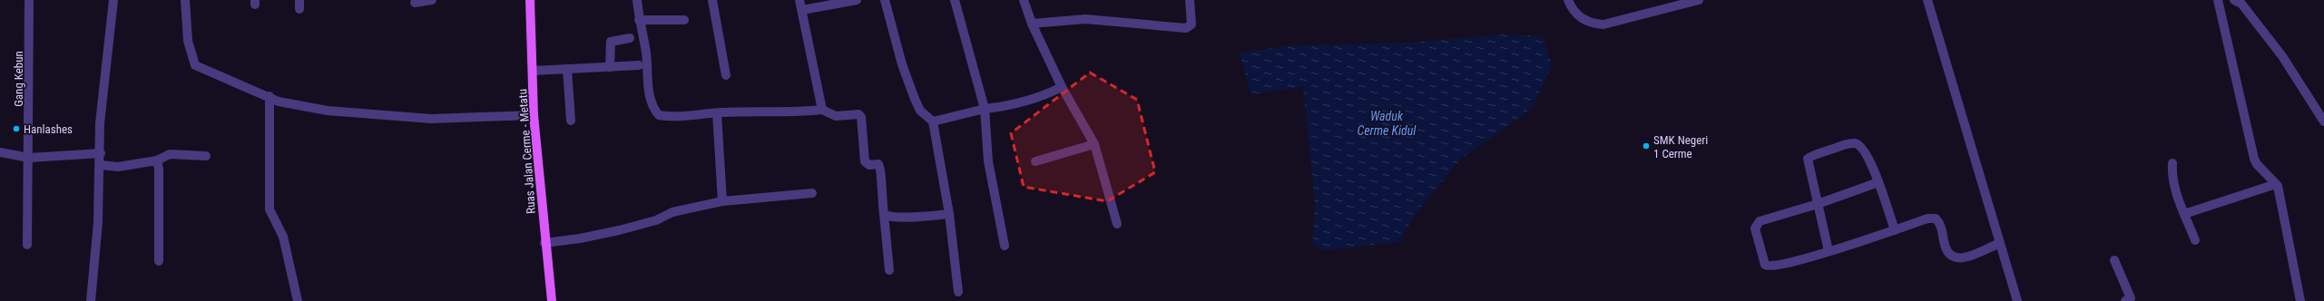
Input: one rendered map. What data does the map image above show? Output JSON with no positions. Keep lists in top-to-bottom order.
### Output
{
  "streets": {
    "main road": ["Ruas Jalan Cerme - Metatu"],
    "street": ["Gang Kebun"]
  },
  "water": ["Waduk Cerme Kidul"],
  "places": ["Hanlashes", "SMK Negeri 1 Cerme"]
}
